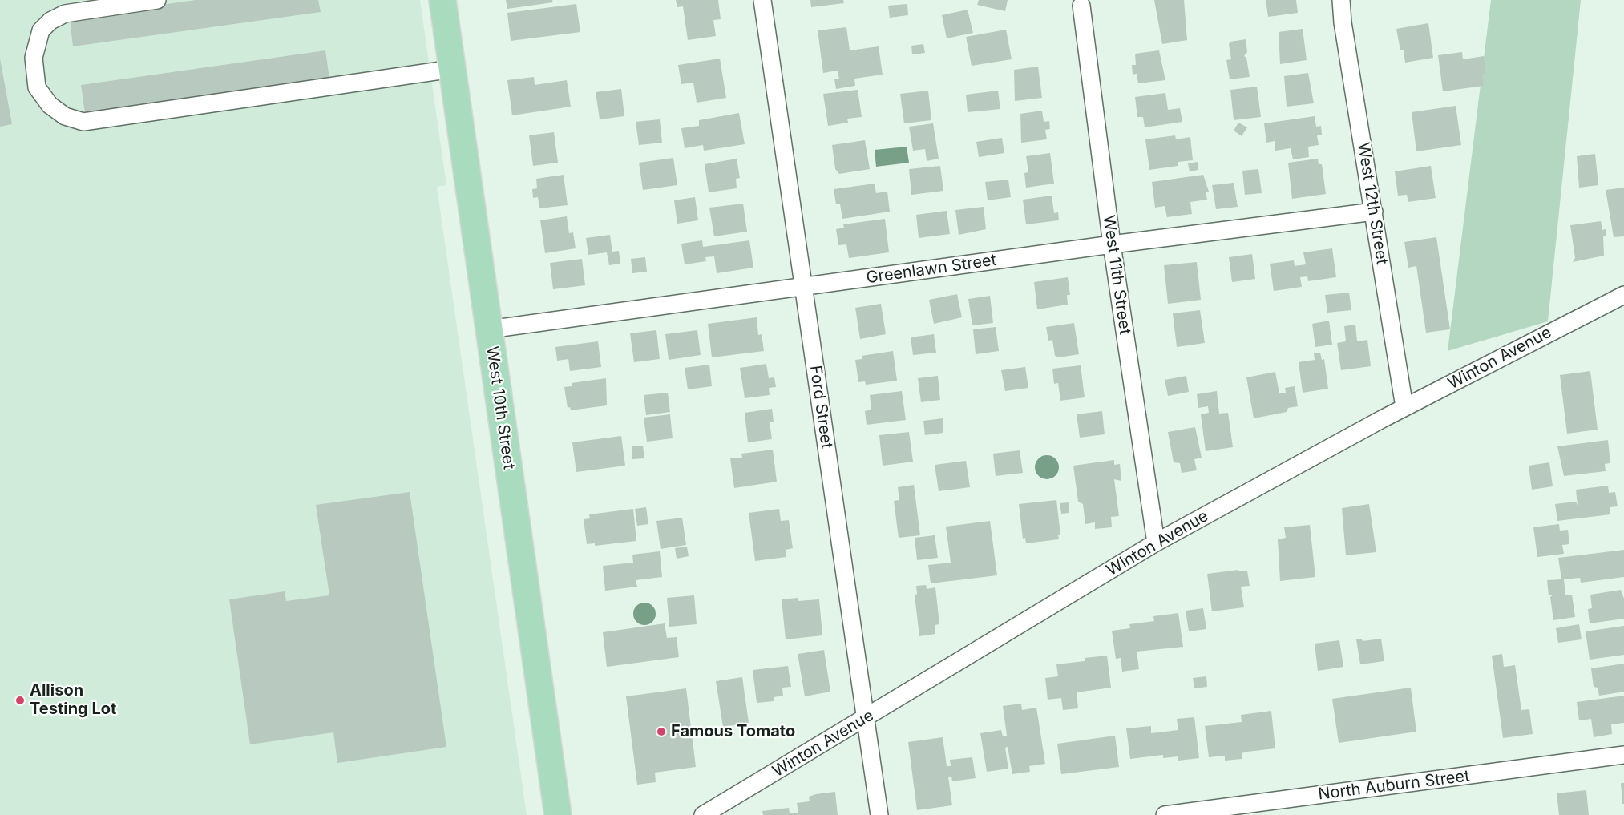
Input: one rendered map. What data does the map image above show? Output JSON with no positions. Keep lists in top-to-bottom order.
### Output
{
  "streets": {
    "main road": ["West 10th Street"],
    "street": [
      "West 12th Street",
      "Greenlawn Street",
      "West 11th Street",
      "Winton Avenue",
      "Ford Street",
      "North Auburn Street"
    ]
  },
  "crossings": [
    ["West 12th Street", "Greenlawn Street"],
    ["West 12th Street", "Winton Avenue"],
    ["Greenlawn Street", "West 11th Street"],
    ["Greenlawn Street", "Ford Street"],
    ["Greenlawn Street", "West 10th Street"],
    ["West 11th Street", "Winton Avenue"],
    ["Winton Avenue", "Ford Street"]
  ],
  "places": ["Allison Testing Lot", "Famous Tomato"]
}
